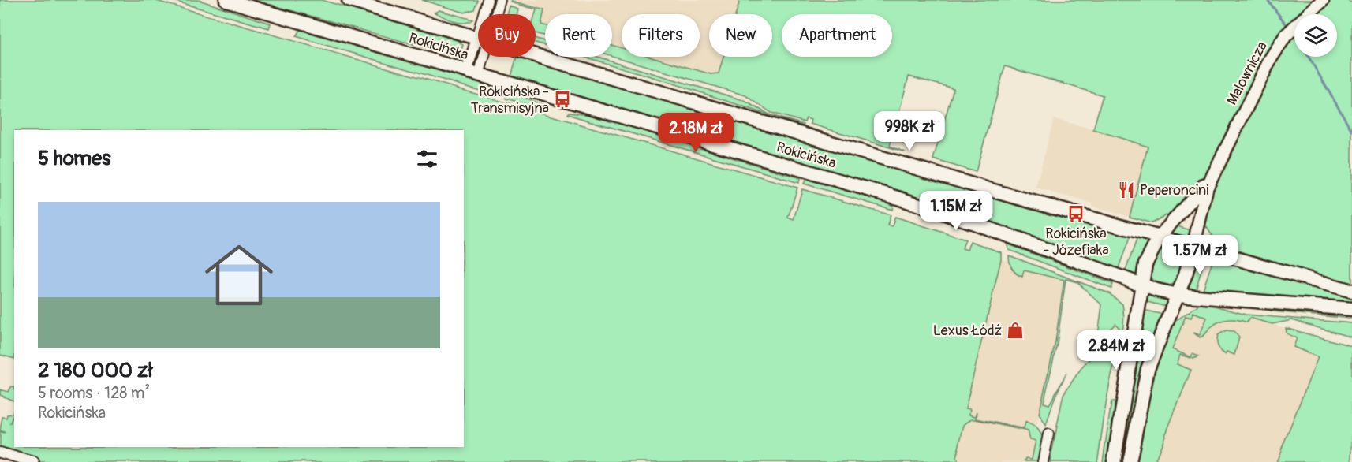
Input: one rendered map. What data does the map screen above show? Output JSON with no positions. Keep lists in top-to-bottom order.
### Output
{
  "streets": {
    "main road": ["Rokicińska"],
    "street": ["Malownicza"]
  },
  "crossings": [
    ["Rokicińska", "Malownicza"]
  ],
  "places": {
    "bus stop": ["Rokicińska - Transmisyjna", "Rokicińska - Józefiaka"],
    "restaurant": ["Peperoncini"],
    "shop": ["Lexus Łódź"]
  },
  "page": {
    "chip": [
      "Buy",
      "Rent",
      "Filters",
      "New",
      "Apartment"
    ],
    "price": [
      "998K zł",
      "2.18M zł",
      "1.15M zł",
      "1.57M zł",
      "2.84M zł"
    ],
    "heading": "5 homes",
    "list": [
      {
        "name": "2 180 000 zł",
        "note": "5 rooms · 128 m² · Rokicińska"
      }
    ]
  }
}
